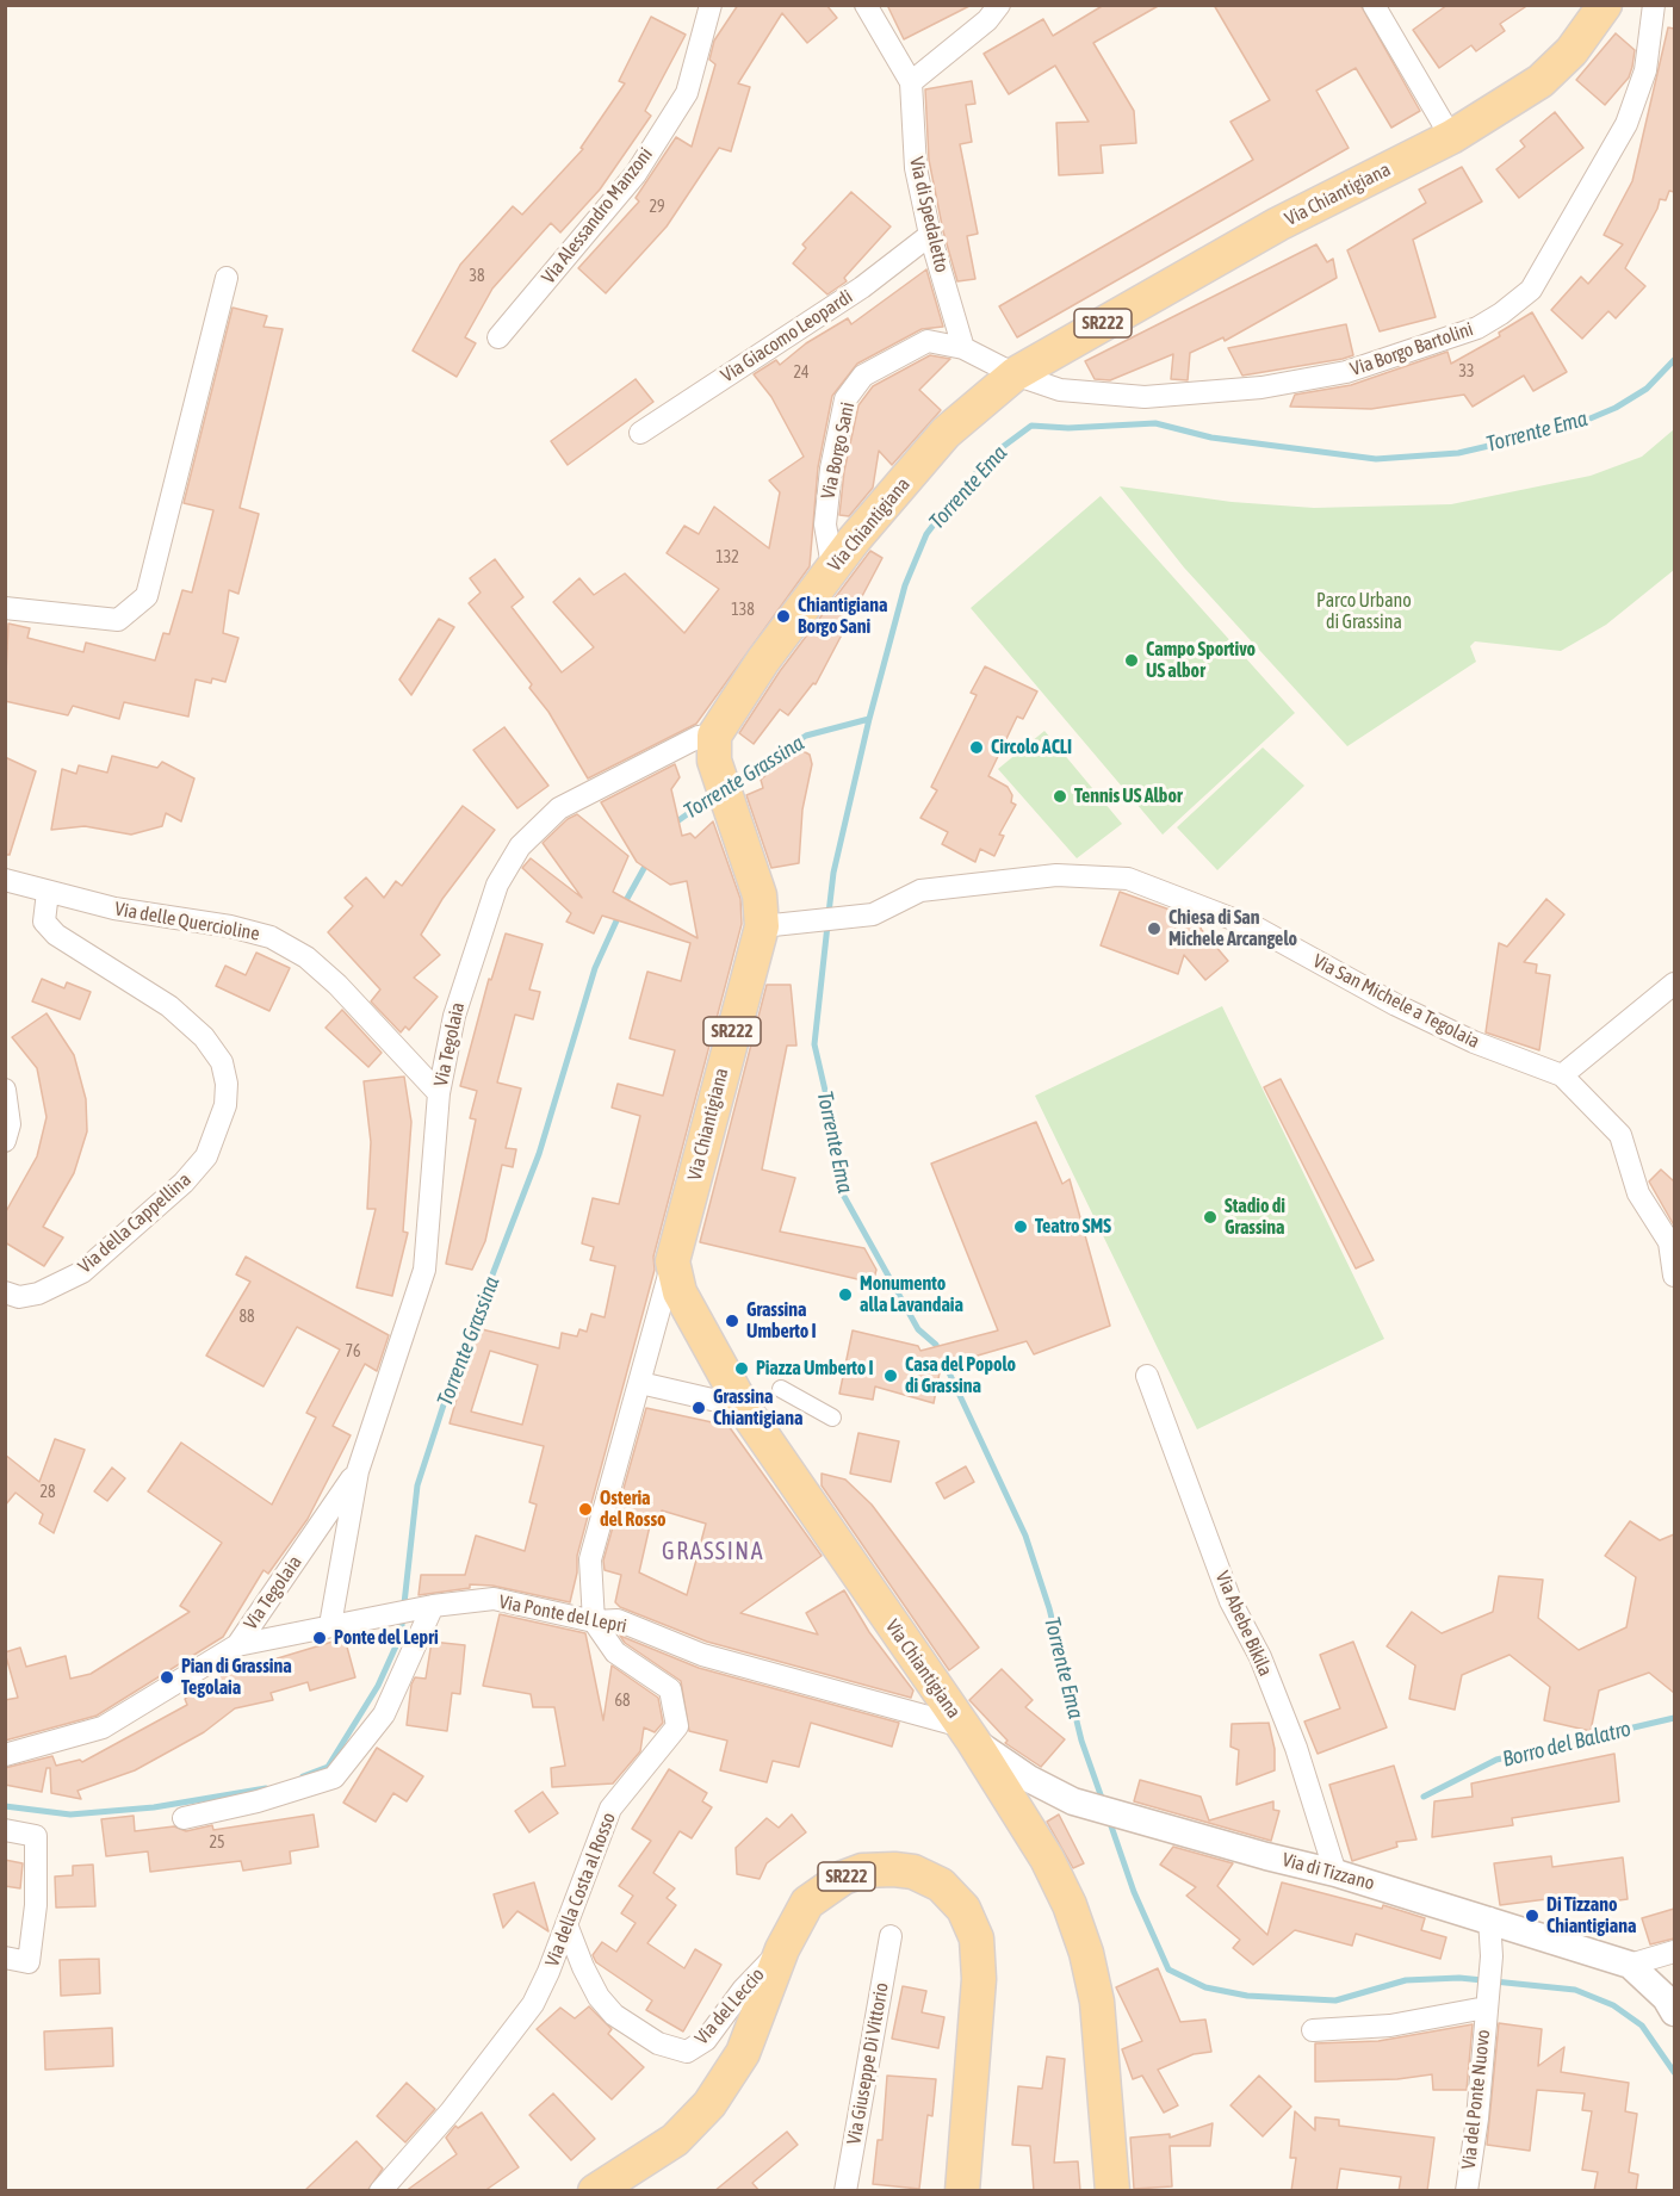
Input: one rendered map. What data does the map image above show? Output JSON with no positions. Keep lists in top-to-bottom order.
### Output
{
  "streets": {
    "main road": ["Via Chiantigiana", "SR222"],
    "street": [
      "Via di Spedaletto",
      "Via Alessandro Manzoni",
      "Via Giacomo Leopardi",
      "Via Borgo Bartolini",
      "Via Borgo Sani",
      "Via delle Quercioline",
      "Via San Michele a Tegolaia",
      "Via Tegolaia",
      "Via della Cappellina",
      "Via Ponte del Lepri",
      "Via Abebe Bikila",
      "Via di Tizzano",
      "Via della Costa al Rosso",
      "Via del Leccio",
      "Via Giuseppe Di Vittorio",
      "Via del Ponte Nuovo"
    ]
  },
  "crossings": [
    ["Via Chiantigiana", "Via Borgo Bartolini"],
    ["Via Chiantigiana", "Via Borgo Sani"],
    ["Via Chiantigiana", "Via San Michele a Tegolaia"],
    ["Via Chiantigiana", "Via Tegolaia"],
    ["Via Chiantigiana", "Via Ponte del Lepri"],
    ["Via Chiantigiana", "Via di Tizzano"],
    ["Via di Spedaletto", "Via Giacomo Leopardi"],
    ["Via di Spedaletto", "Via Borgo Sani"],
    ["SR222", "Via del Leccio"],
    ["Via Borgo Bartolini", "Via Borgo Sani"],
    ["Via delle Quercioline", "Via Tegolaia"],
    ["Via delle Quercioline", "Via della Cappellina"],
    ["Via Tegolaia", "Via Ponte del Lepri"],
    ["Via Ponte del Lepri", "Via di Tizzano"],
    ["Via Ponte del Lepri", "Via della Costa al Rosso"],
    ["Via Abebe Bikila", "Via di Tizzano"],
    ["Via di Tizzano", "Via del Ponte Nuovo"],
    ["Via della Costa al Rosso", "Via del Leccio"]
  ],
  "districts": ["GRASSINA"],
  "water": ["Torrente Ema", "Torrente Grassina", "Borro del Balatro"],
  "parks": ["Parco Urbano di Grassina"],
  "places": [
    "Chiantigiana Borgo Sani",
    "Campo Sportivo US albor",
    "Circolo ACLI",
    "Tennis US Albor",
    "Chiesa di San Michele Arcangelo",
    "Stadio di Grassina",
    "Teatro SMS",
    "Monumento alla Lavandaia",
    "Grassina Umberto I",
    "Piazza Umberto I",
    "Casa del Popolo di Grassina",
    "Grassina Chiantigiana",
    "Osteria del Rosso",
    "Ponte del Lepri",
    "Pian di Grassina Tegolaia",
    "Di Tizzano Chiantigiana"
  ],
  "house_numbers": [
    "29",
    "38",
    "33",
    "24",
    "132",
    "138",
    "88",
    "76",
    "28",
    "68",
    "25"
  ]
}
